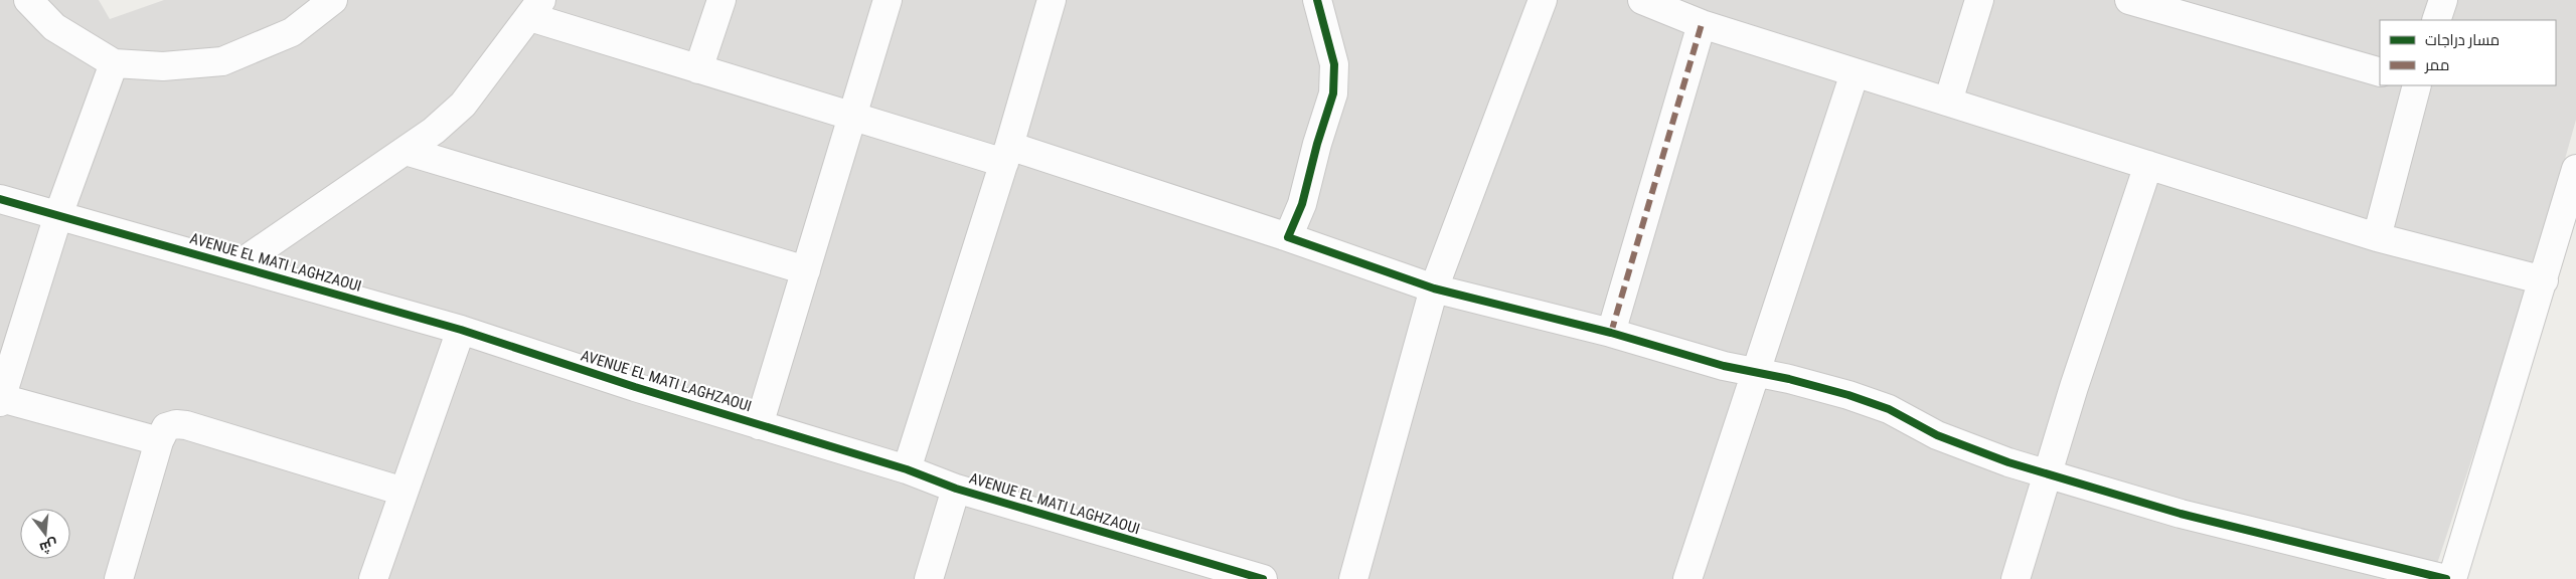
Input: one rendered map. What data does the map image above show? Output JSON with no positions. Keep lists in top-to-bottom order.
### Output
{
  "streets": {
    "street": ["AVENUE EL MATI LAGHZAOUI"]
  },
  "legend": ["مسار دراجات", "ممر"],
  "north": "bottom"
}
